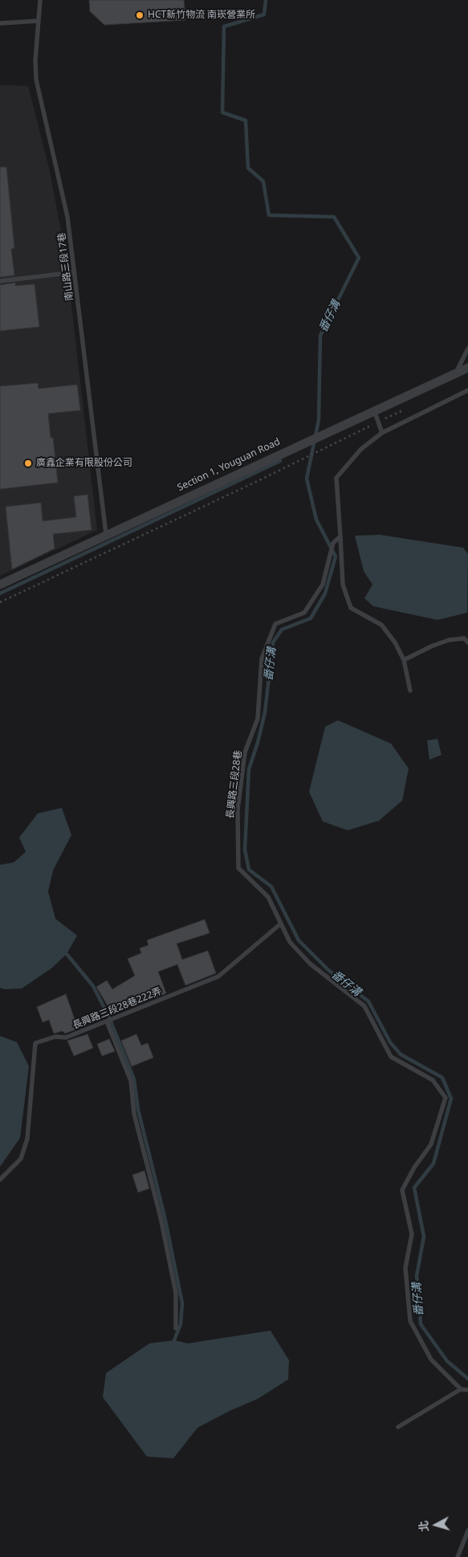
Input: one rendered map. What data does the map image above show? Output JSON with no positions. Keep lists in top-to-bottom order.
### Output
{
  "streets": {
    "street": ["Section 1, Youguan Road"],
    "lane": ["南山路三段17巷", "長興路三段28巷", "長興路三段28巷222弄"]
  },
  "crossings": [
    ["南山路三段17巷", "Section 1, Youguan Road"],
    ["長興路三段28巷", "長興路三段28巷222弄"]
  ],
  "water": ["番仔溝"],
  "places": ["HCT新竹物流 南崁營業所", "廣鑫企業有限股份公司"],
  "north": "left"
}
